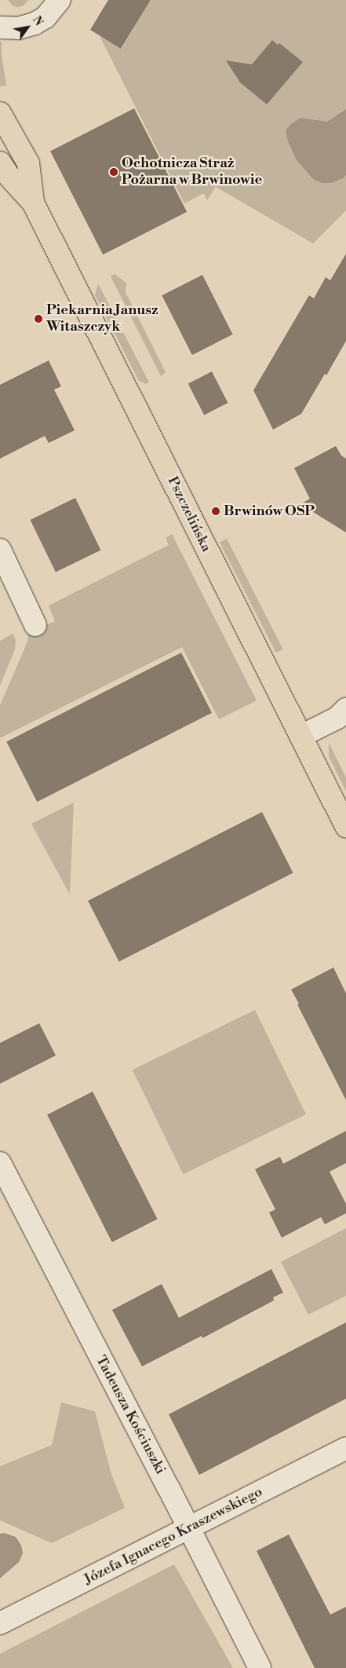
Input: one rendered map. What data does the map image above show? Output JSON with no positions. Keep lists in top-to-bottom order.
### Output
{
  "streets": {
    "main road": ["Pszczelińska"],
    "street": ["Tadeusza Kościuszki", "Józefa Ignacego Kraszewskiego"]
  },
  "crossings": [
    ["Tadeusza Kościuszki", "Józefa Ignacego Kraszewskiego"]
  ],
  "places": ["Ochotnicza Straż Pożarna w Brwinowie", "Piekarnia Janusz Witaszczyk", "Brwinów OSP"],
  "north": "top right"
}
